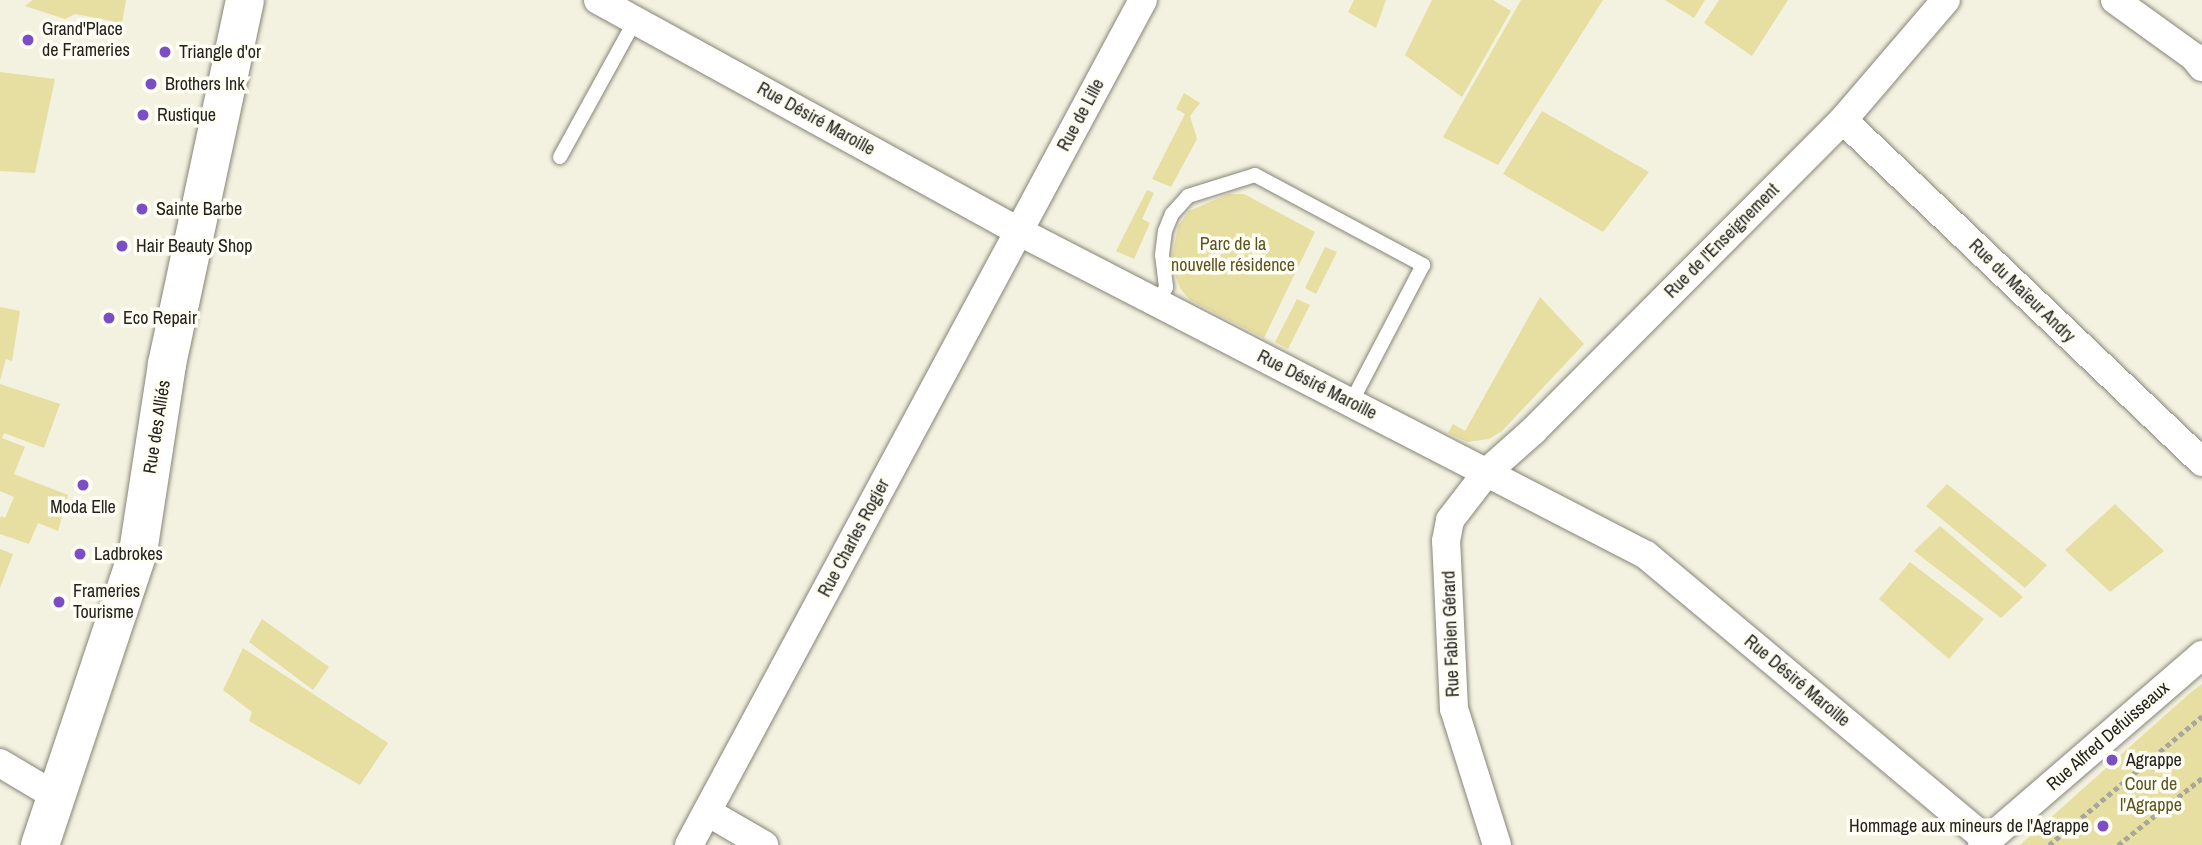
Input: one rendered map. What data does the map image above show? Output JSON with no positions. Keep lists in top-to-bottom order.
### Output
{
  "streets": {
    "main road": ["Rue des Alliés"],
    "street": [
      "Rue de Lille",
      "Rue Désiré Maroille",
      "Rue de l'Enseignement",
      "Rue du Maïeur Andry",
      "Rue Charles Rogier",
      "Rue Fabien Gérard",
      "Rue Alfred Defuisseaux"
    ]
  },
  "crossings": [
    ["Rue de Lille", "Rue Désiré Maroille"],
    ["Rue de Lille", "Rue Charles Rogier"],
    ["Rue Désiré Maroille", "Rue de l'Enseignement"],
    ["Rue Désiré Maroille", "Rue Charles Rogier"],
    ["Rue Désiré Maroille", "Rue Fabien Gérard"],
    ["Rue Désiré Maroille", "Rue Alfred Defuisseaux"],
    ["Rue de l'Enseignement", "Rue du Maïeur Andry"],
    ["Rue de l'Enseignement", "Rue Fabien Gérard"]
  ],
  "parks": ["Parc de la nouvelle résidence", "Cour de l'Agrappe"],
  "places": [
    "Grand'Place de Frameries",
    "Triangle d'or",
    "Brothers Ink",
    "Rustique",
    "Sainte Barbe",
    "Hair Beauty Shop",
    "Eco Repair",
    "Moda Elle",
    "Ladbrokes",
    "Frameries Tourisme",
    "Agrappe",
    "Hommage aux mineurs de l'Agrappe"
  ]
}
